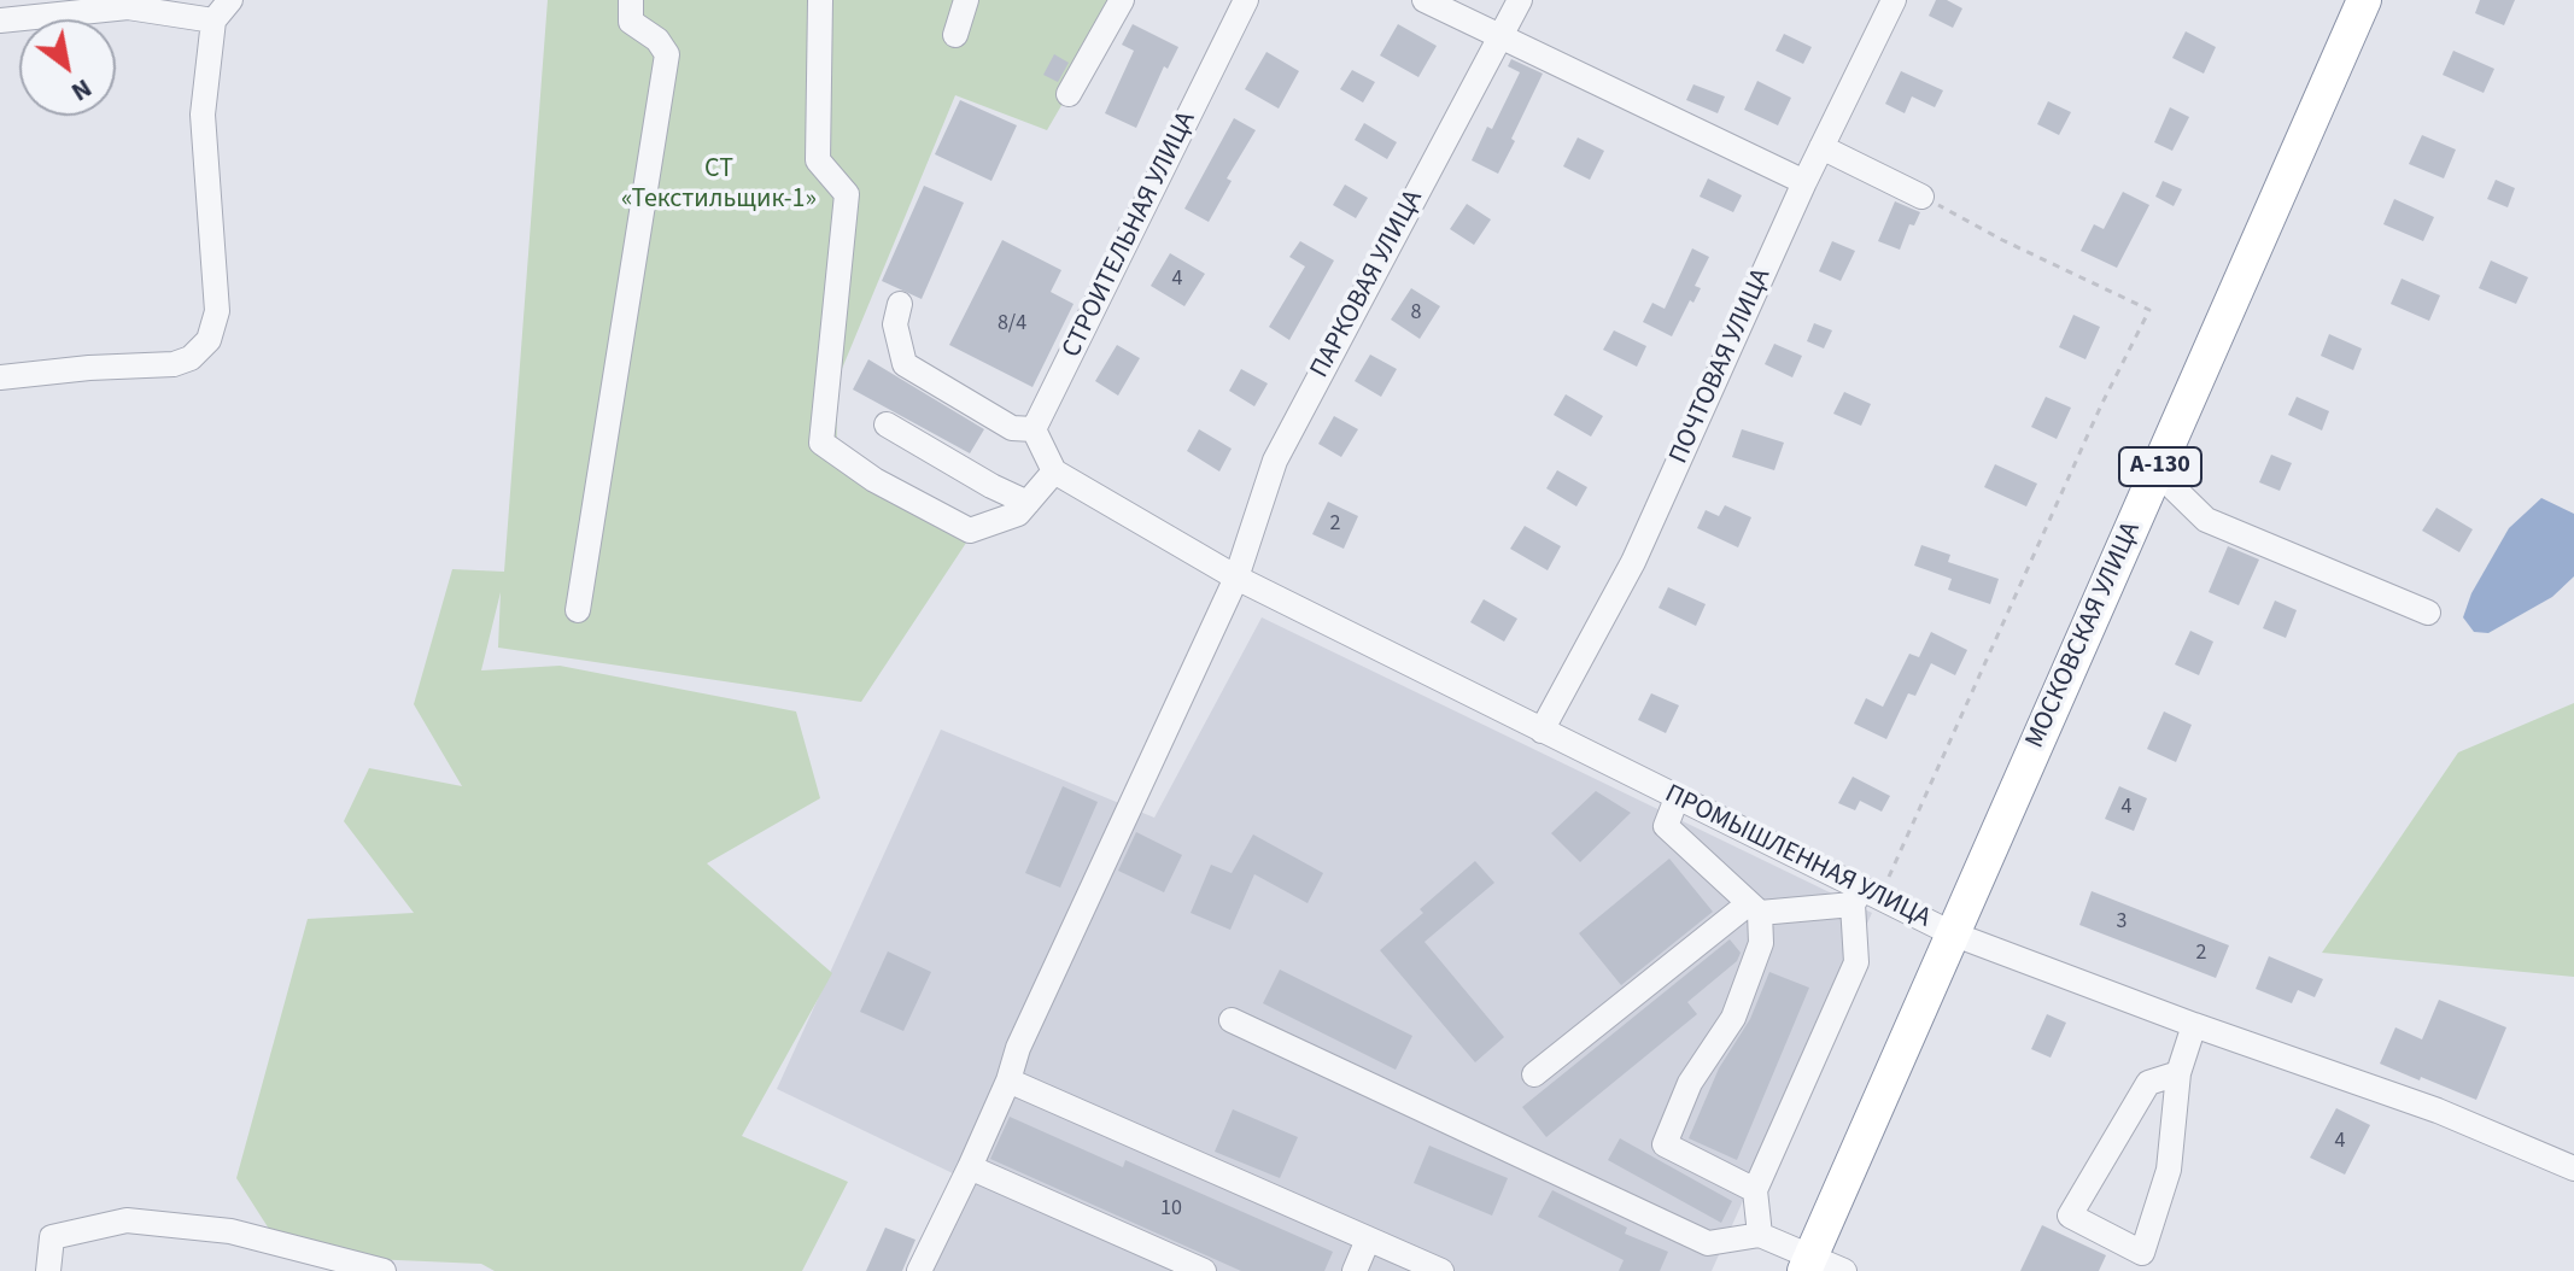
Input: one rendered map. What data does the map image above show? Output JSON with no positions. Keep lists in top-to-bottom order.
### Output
{
  "streets": {
    "highway": ["А-130", "МОСКОВСКАЯ УЛИЦА"],
    "street": [
      "СТРОИТЕЛЬНАЯ УЛИЦА",
      "ПАРКОВАЯ УЛИЦА",
      "ПОЧТОВАЯ УЛИЦА",
      "ПРОМЫШЛЕННАЯ УЛИЦА"
    ]
  },
  "crossings": [
    ["ПАРКОВАЯ УЛИЦА", "ПРОМЫШЛЕННАЯ УЛИЦА"],
    ["ПОЧТОВАЯ УЛИЦА", "ПРОМЫШЛЕННАЯ УЛИЦА"],
    ["МОСКОВСКАЯ УЛИЦА", "ПРОМЫШЛЕННАЯ УЛИЦА"]
  ],
  "parks": ["СТ «Текстильщик-1»"],
  "house_numbers": [
    "4",
    "8",
    "8/4",
    "2",
    "4",
    "3",
    "2",
    "4",
    "10"
  ],
  "north": "bottom right"
}
